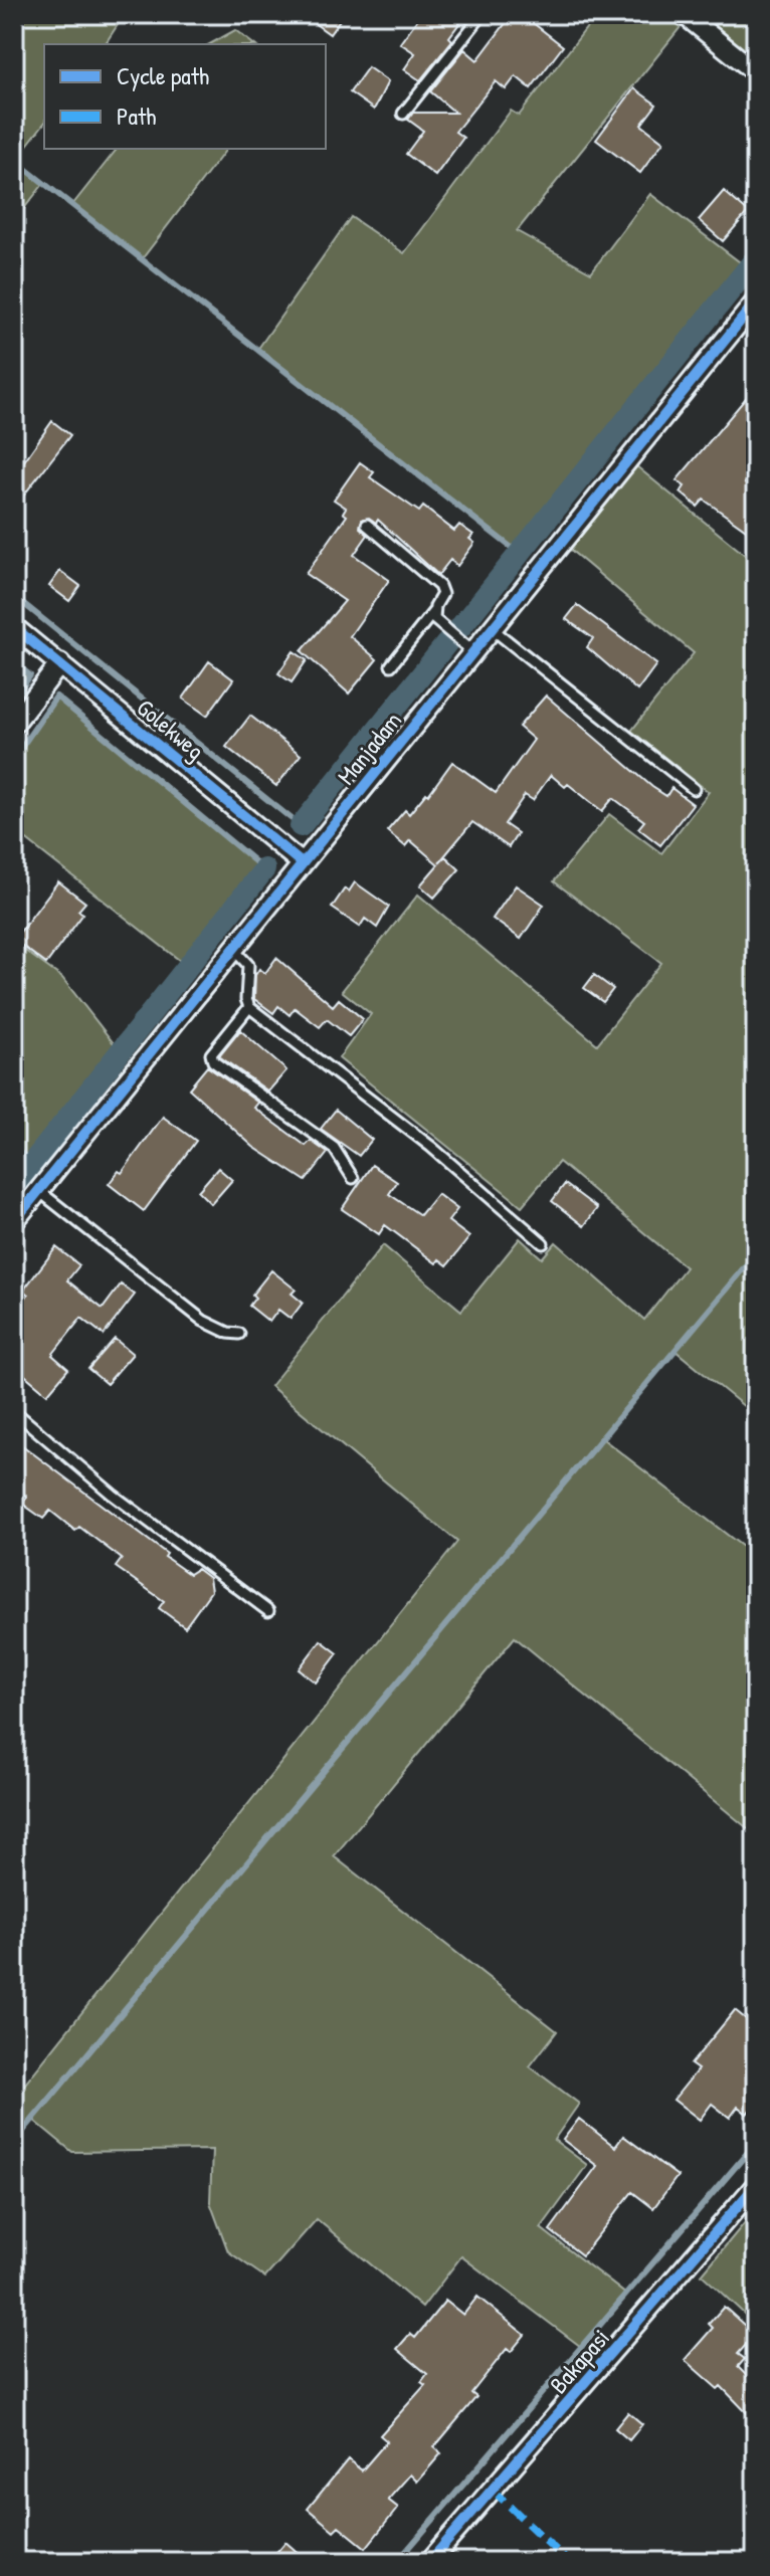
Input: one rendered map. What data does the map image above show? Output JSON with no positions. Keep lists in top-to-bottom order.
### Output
{
  "streets": {
    "street": ["Golekweg", "Manjadam", "Bakapasi"]
  },
  "crossings": [
    ["Golekweg", "Manjadam"]
  ],
  "legend": ["Cycle path", "Path"]
}
